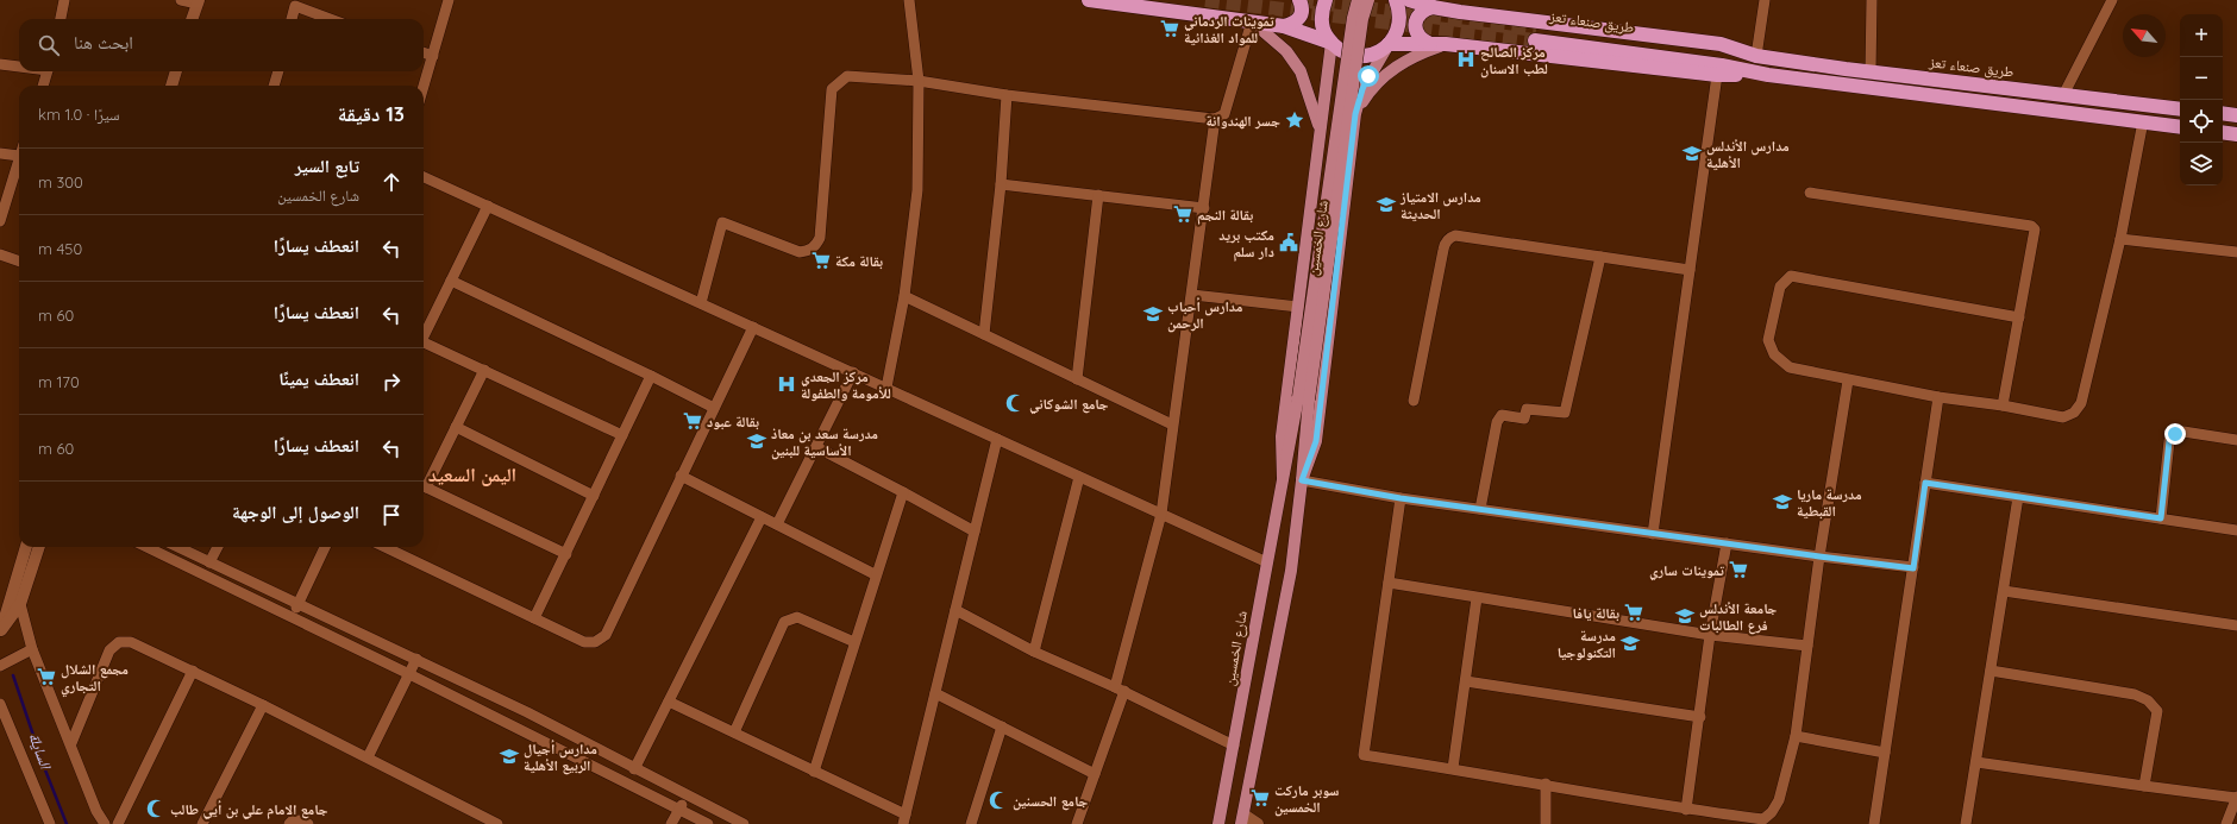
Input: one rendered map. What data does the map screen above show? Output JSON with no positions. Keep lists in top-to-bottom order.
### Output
{
  "streets": {
    "highway": ["طريق صنعاء تعز"],
    "main road": ["شارع الخمسين"]
  },
  "crossings": [
    ["طريق صنعاء تعز", "شارع الخمسين"]
  ],
  "districts": ["اليمن السعيد"],
  "water": ["السايلة"],
  "places": {
    "supermarket": [
      "تموينات الردماني للمواد الغذائية",
      "بقالة النجم",
      "بقالة مكة",
      "بقالة عبود",
      "تموينات ساري",
      "بقالة يافا",
      "مجمع الشلال التجاري",
      "سوبر ماركت الخمسين"
    ],
    "hospital": ["مركز الصالح لطب الاسنان", "مركز الجعدي للأمومة والطفولة"],
    "place": ["جسر الهندوانة"],
    "school or university": [
      "مدارس الأندلس الأهلية",
      "مدارس الامتياز الحديثة",
      "مدارس أحباب الرحمن",
      "مدرسة سعد بن معاذ الأساسية للبنين",
      "مدرسة ماريا القبطية",
      "جامعة الأندلس فرع الطالبات",
      "مدرسة التكنولوجيا",
      "مدارس أجيال الربيع الأهلية"
    ],
    "public building": ["مكتب بريد دار سلم"],
    "mosque": ["جامع الشوكاني", "جامع الحسنين", "جامع الامام علي بن أيي طالب"]
  },
  "north": "top left",
  "page": {
    "map_buttons": ["+", "−"],
    "search": "ابحث هنا",
    "heading": ["13 دقيقة", "سيرًا · 1.0 km"],
    "list": [
      ["تابع السير", "شارع الخمسين", "300 m"],
      ["انعطف يسارًا", "450 m"],
      ["انعطف يسارًا", "60 m"],
      ["انعطف يمينًا", "170 m"],
      ["انعطف يسارًا", "60 m"],
      "الوصول إلى الوجهة"
    ]
  }
}
